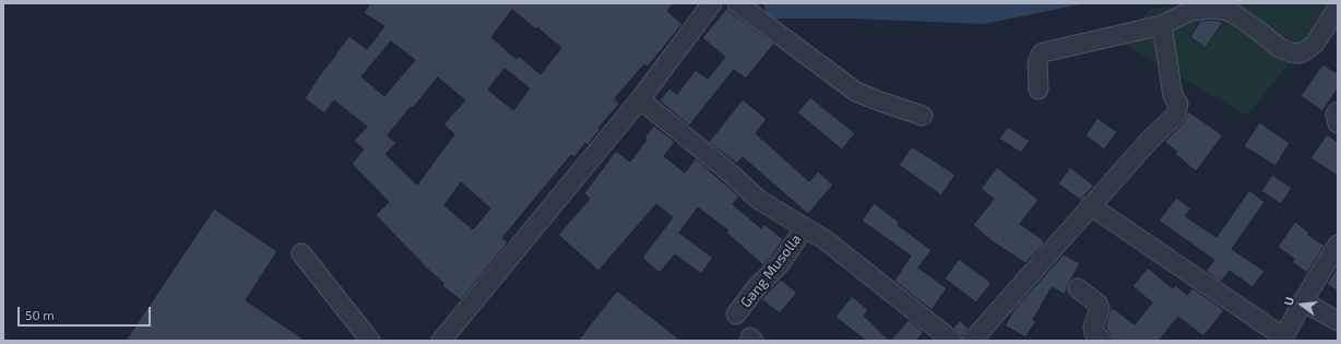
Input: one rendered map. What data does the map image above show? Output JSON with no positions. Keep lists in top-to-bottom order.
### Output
{
  "streets": {
    "street": ["Gang Musolla"]
  },
  "scale_bar": "50 m",
  "north": "left"
}
